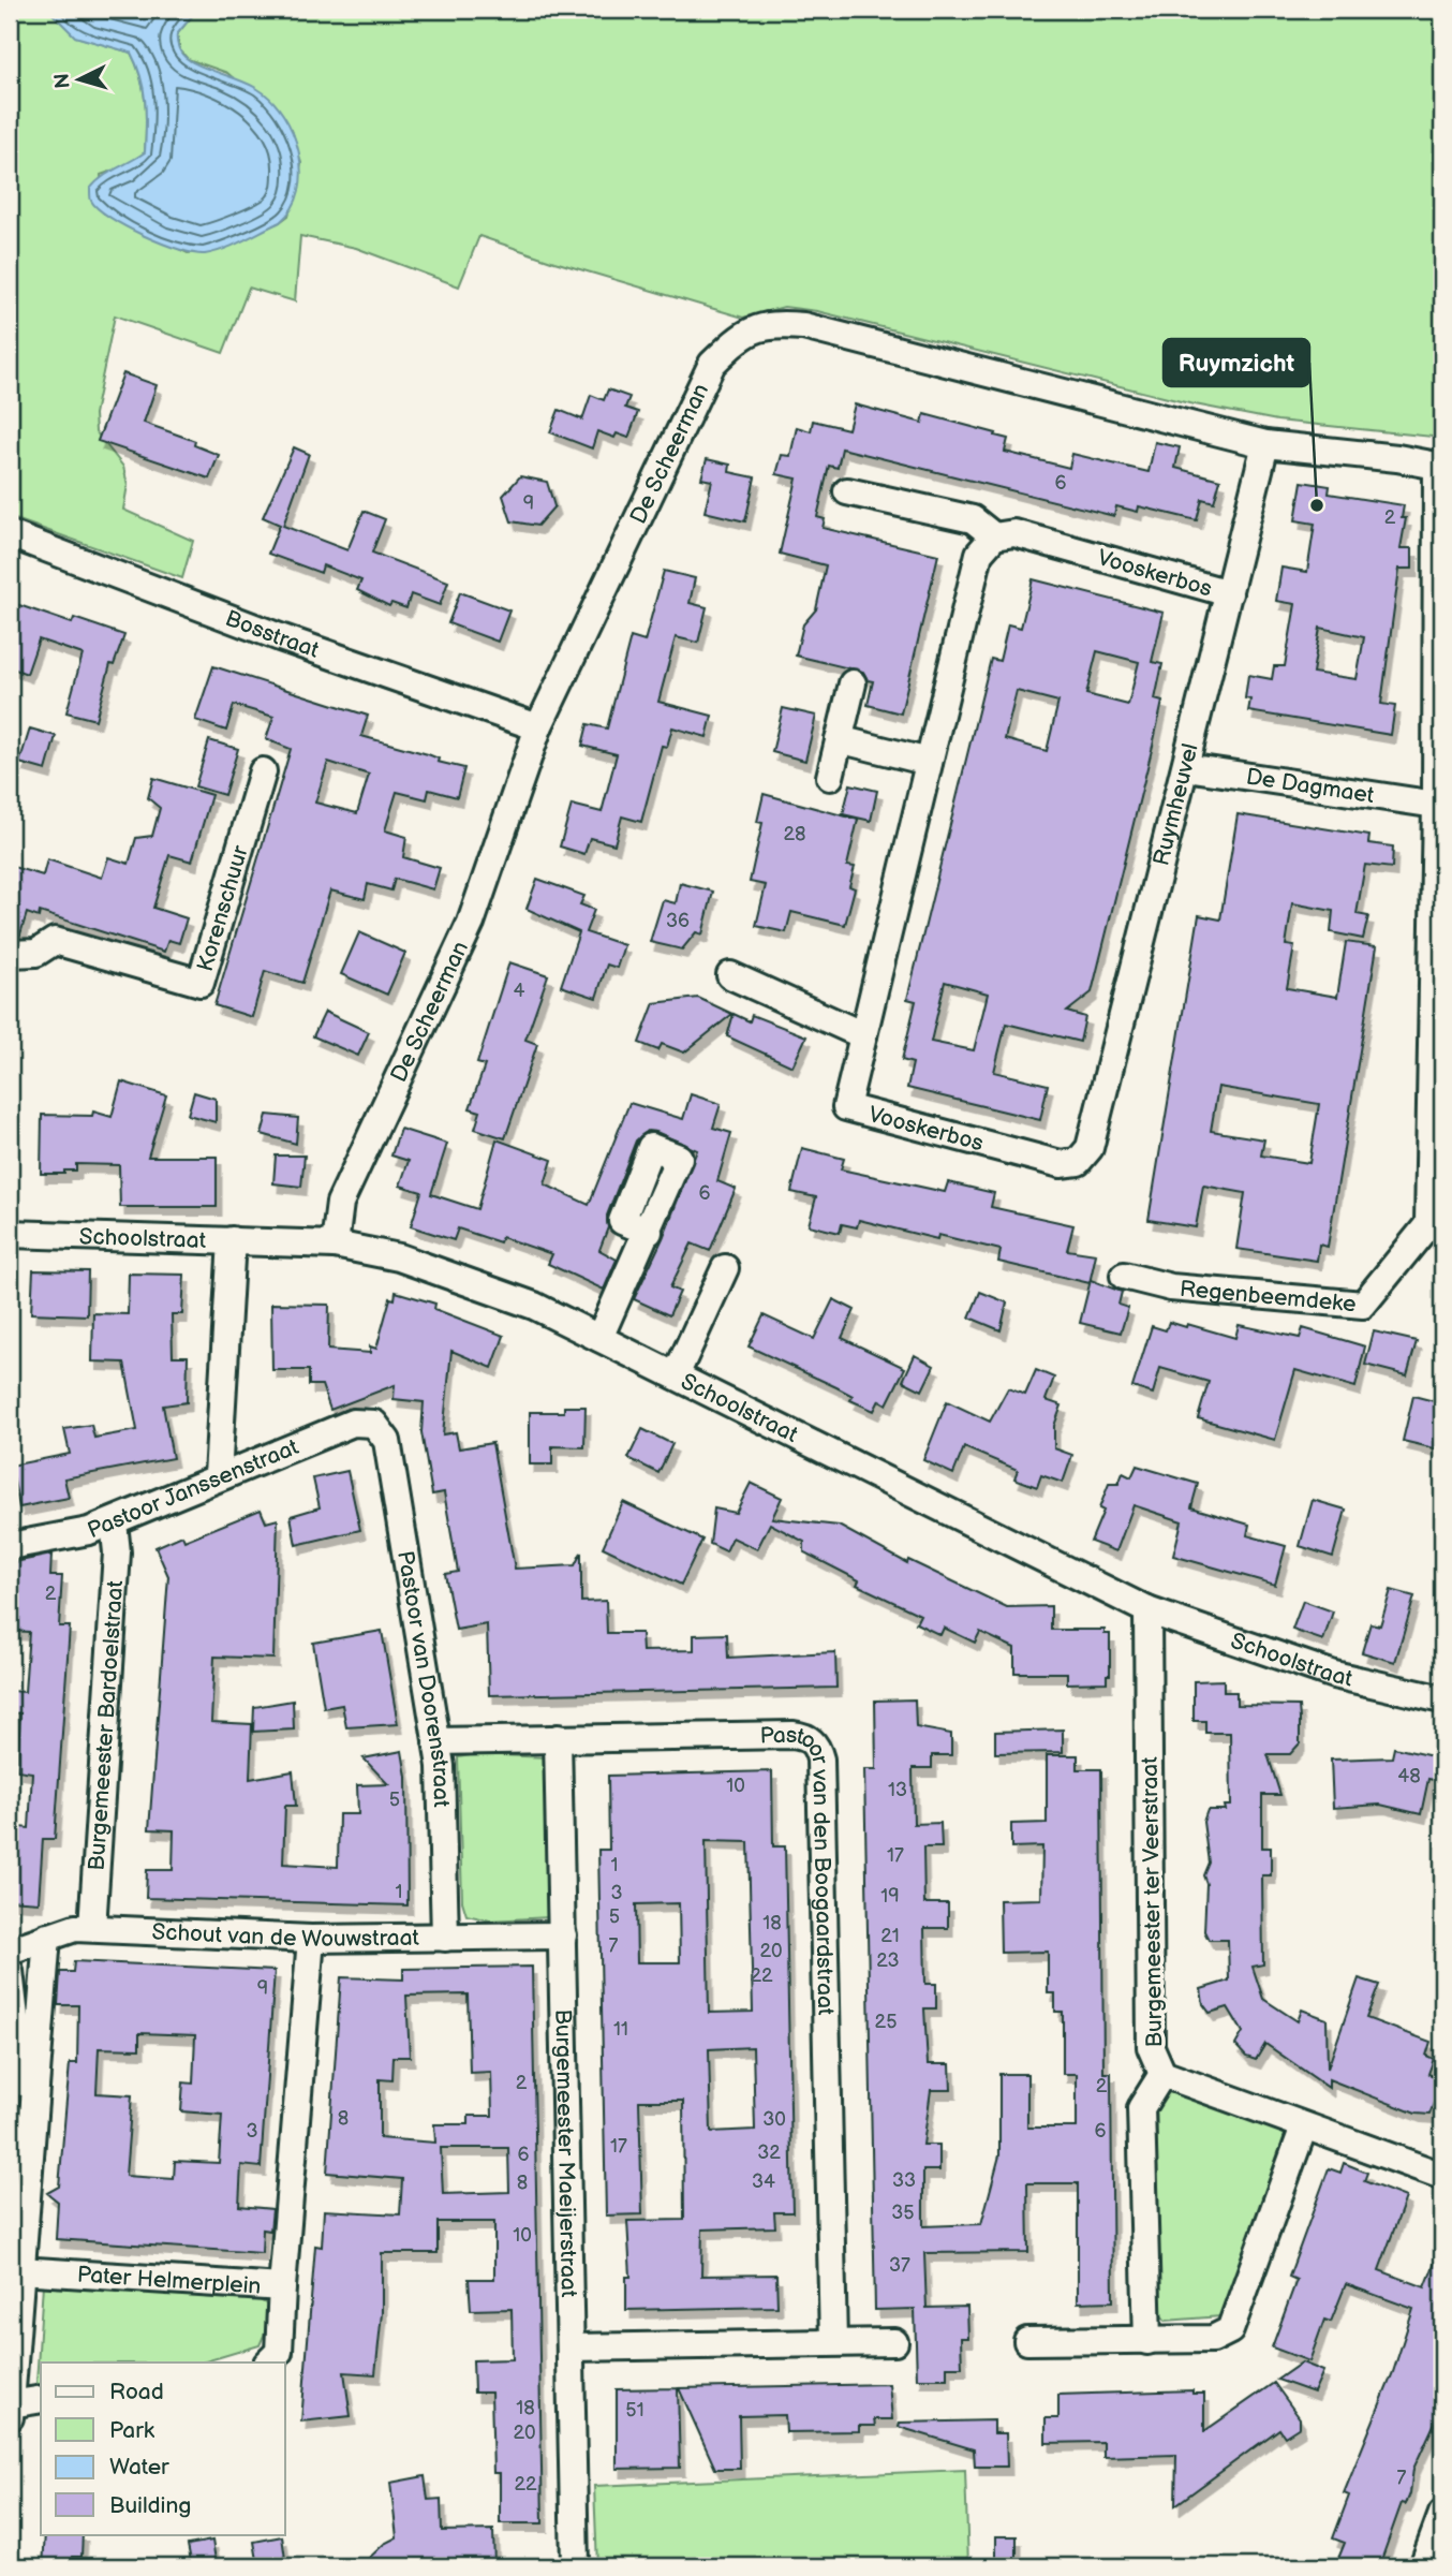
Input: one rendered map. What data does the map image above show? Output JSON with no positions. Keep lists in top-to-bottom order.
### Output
{
  "streets": {
    "street": [
      "De Scheerman",
      "Vooskerbos",
      "Bosstraat",
      "De Dagmaet",
      "Ruymheuvel",
      "Korenschuur",
      "Schoolstraat",
      "Regenbeemdeke",
      "Pastoor Janssenstraat",
      "Pastoor van Doorenstraat",
      "Burgemeester Bardoelstraat",
      "Pastoor van den Boogaardstraat",
      "Burgemeester ter Veerstraat",
      "Schout van de Wouwstraat",
      "Burgemeester Maeijerstraat",
      "Pater Helmerplein"
    ]
  },
  "crossings": [
    ["De Scheerman", "Bosstraat"],
    ["De Scheerman", "Ruymheuvel"],
    ["De Scheerman", "Schoolstraat"],
    ["De Scheerman", "Regenbeemdeke"],
    ["Vooskerbos", "Ruymheuvel"],
    ["De Dagmaet", "Ruymheuvel"],
    ["De Dagmaet", "Regenbeemdeke"],
    ["Schoolstraat", "Burgemeester ter Veerstraat"],
    ["Pastoor Janssenstraat", "Pastoor van Doorenstraat"],
    ["Pastoor Janssenstraat", "Burgemeester Bardoelstraat"],
    ["Pastoor van Doorenstraat", "Pastoor van den Boogaardstraat"],
    ["Pastoor van Doorenstraat", "Schout van de Wouwstraat"],
    ["Burgemeester Bardoelstraat", "Schout van de Wouwstraat"],
    ["Pastoor van den Boogaardstraat", "Burgemeester Maeijerstraat"],
    ["Schout van de Wouwstraat", "Burgemeester Maeijerstraat"]
  ],
  "places": ["Ruymzicht"],
  "house_numbers": [
    "6",
    "9",
    "2",
    "28",
    "36",
    "4",
    "6",
    "2",
    "48",
    "10",
    "13",
    "5",
    "17",
    "1",
    "1",
    "3",
    "19",
    "5",
    "18",
    "21",
    "7",
    "20",
    "23",
    "22",
    "9",
    "25",
    "11",
    "2",
    "2",
    "8",
    "30",
    "3",
    "6",
    "17",
    "32",
    "6",
    "33",
    "34",
    "8",
    "35",
    "10",
    "37",
    "18",
    "51",
    "20",
    "7",
    "22"
  ],
  "legend": [
    "Road",
    "Park",
    "Water",
    "Building"
  ],
  "north": "left"
}
